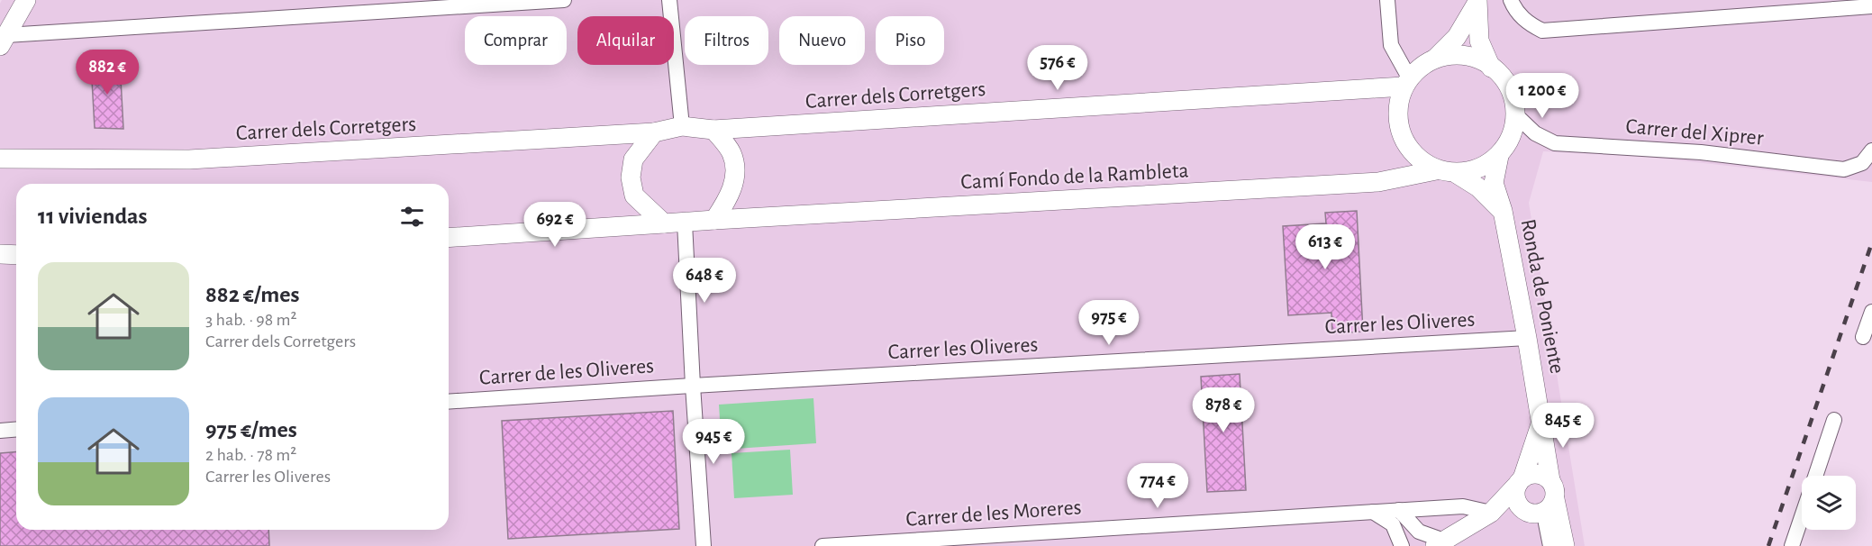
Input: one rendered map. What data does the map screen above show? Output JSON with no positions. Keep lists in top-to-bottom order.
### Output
{
  "streets": {
    "street": [
      "Carrer dels Corretgers",
      "Carrer del Xiprer",
      "Camí Fondo de la Rambleta",
      "Ronda de Poniente",
      "Carrer les Oliveres",
      "Carrer de les Oliveres",
      "Carrer de les Moreres"
    ]
  },
  "crossings": [
    ["Carrer dels Corretgers", "Carrer del Xiprer"],
    ["Carrer dels Corretgers", "Camí Fondo de la Rambleta"],
    ["Carrer dels Corretgers", "Ronda de Poniente"],
    ["Carrer del Xiprer", "Camí Fondo de la Rambleta"],
    ["Carrer del Xiprer", "Ronda de Poniente"],
    ["Camí Fondo de la Rambleta", "Ronda de Poniente"],
    ["Ronda de Poniente", "Carrer les Oliveres"],
    ["Carrer les Oliveres", "Carrer de les Oliveres"]
  ],
  "page": {
    "chip": [
      "Comprar",
      "Alquilar",
      "Filtros",
      "Nuevo",
      "Piso"
    ],
    "price": [
      "576 €",
      "882 €",
      "1 200 €",
      "692 €",
      "613 €",
      "648 €",
      "975 €",
      "878 €",
      "845 €",
      "945 €",
      "774 €"
    ],
    "heading": "11 viviendas",
    "list": [
      {
        "name": "882 €/mes",
        "note": "3 hab. · 98 m² · Carrer dels Corretgers"
      },
      {
        "name": "975 €/mes",
        "note": "2 hab. · 78 m² · Carrer les Oliveres"
      }
    ]
  }
}
